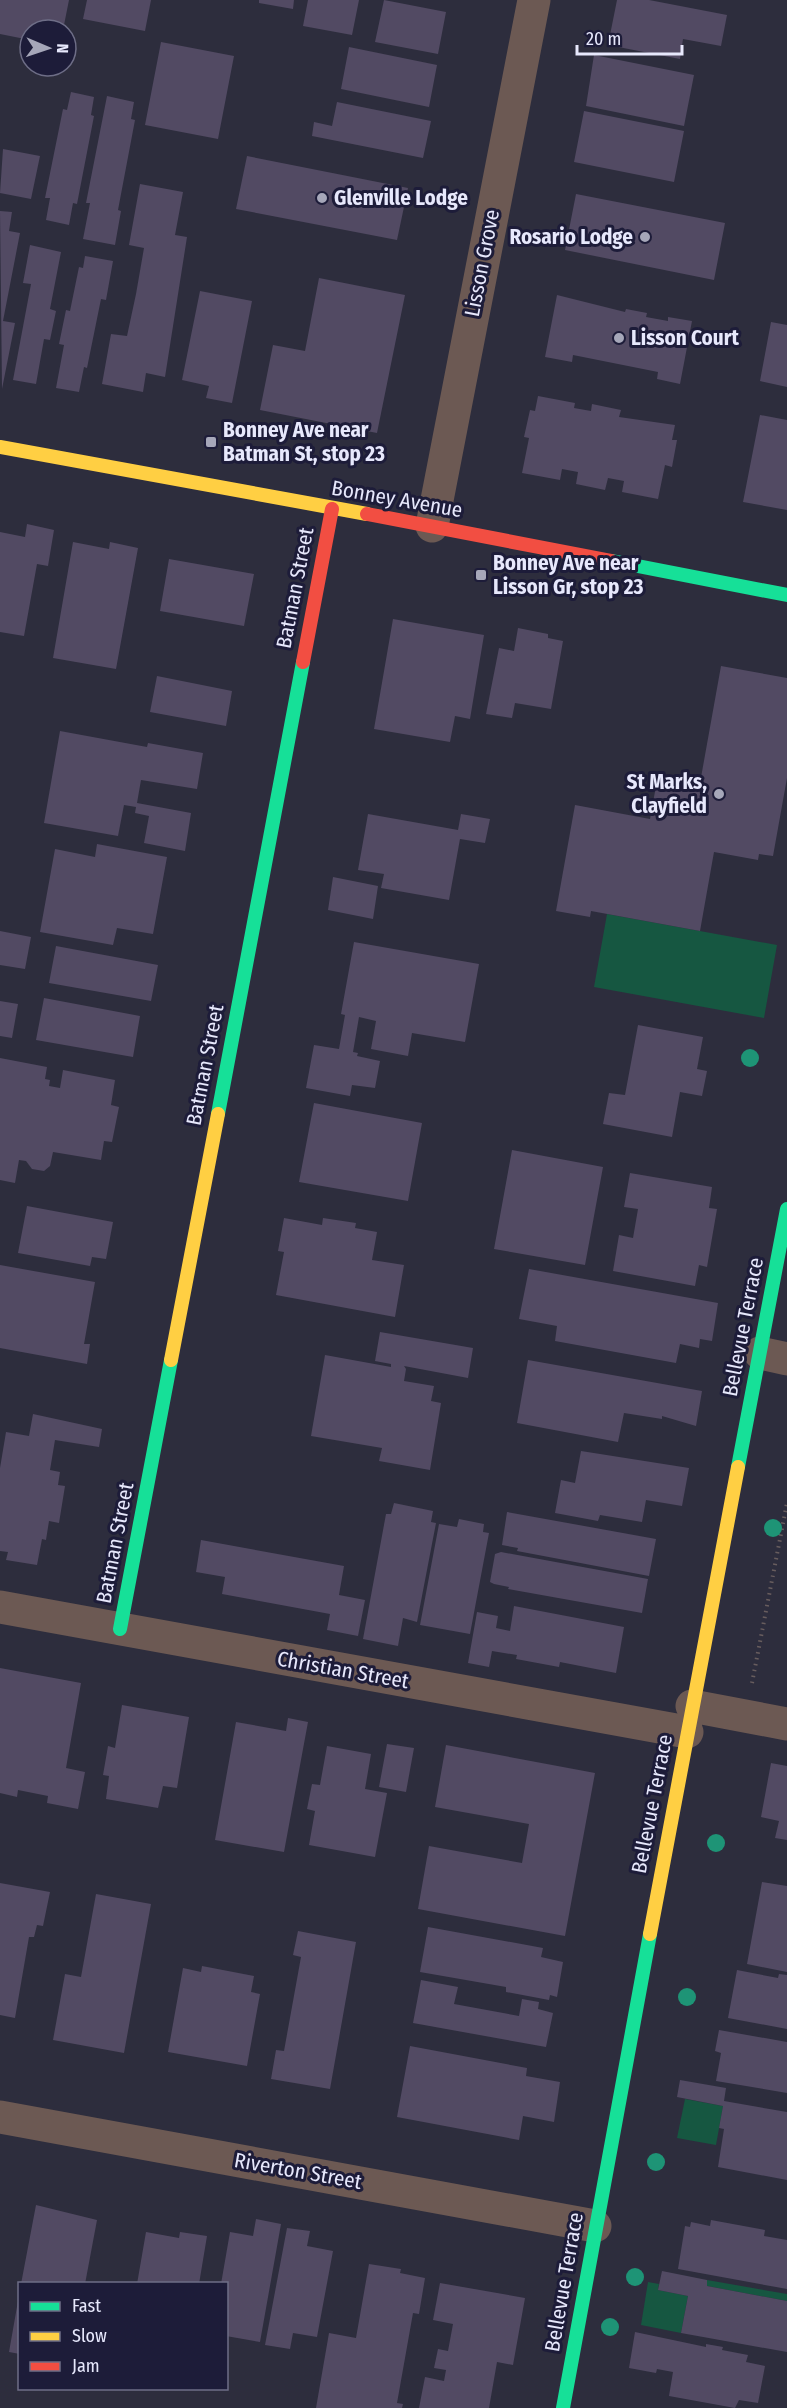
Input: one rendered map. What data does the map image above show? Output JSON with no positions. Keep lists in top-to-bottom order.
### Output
{
  "streets": {
    "street": [
      "Lisson Grove",
      "Bonney Avenue",
      "Batman Street",
      "Bellevue Terrace",
      "Christian Street",
      "Riverton Street"
    ]
  },
  "crossings": [
    ["Lisson Grove", "Bonney Avenue"],
    ["Bonney Avenue", "Batman Street"],
    ["Batman Street", "Christian Street"],
    ["Bellevue Terrace", "Christian Street"],
    ["Bellevue Terrace", "Riverton Street"]
  ],
  "places": {
    "other": [
      "Glenville Lodge",
      "Rosario Lodge",
      "Lisson Court",
      "St Marks, Clayfield"
    ],
    "transit": ["Bonney Ave near Batman St, stop 23", "Bonney Ave near Lisson Gr, stop 23"]
  },
  "legend": ["Fast", "Slow", "Jam"],
  "scale_bar": "20 m",
  "north": "right"
}
